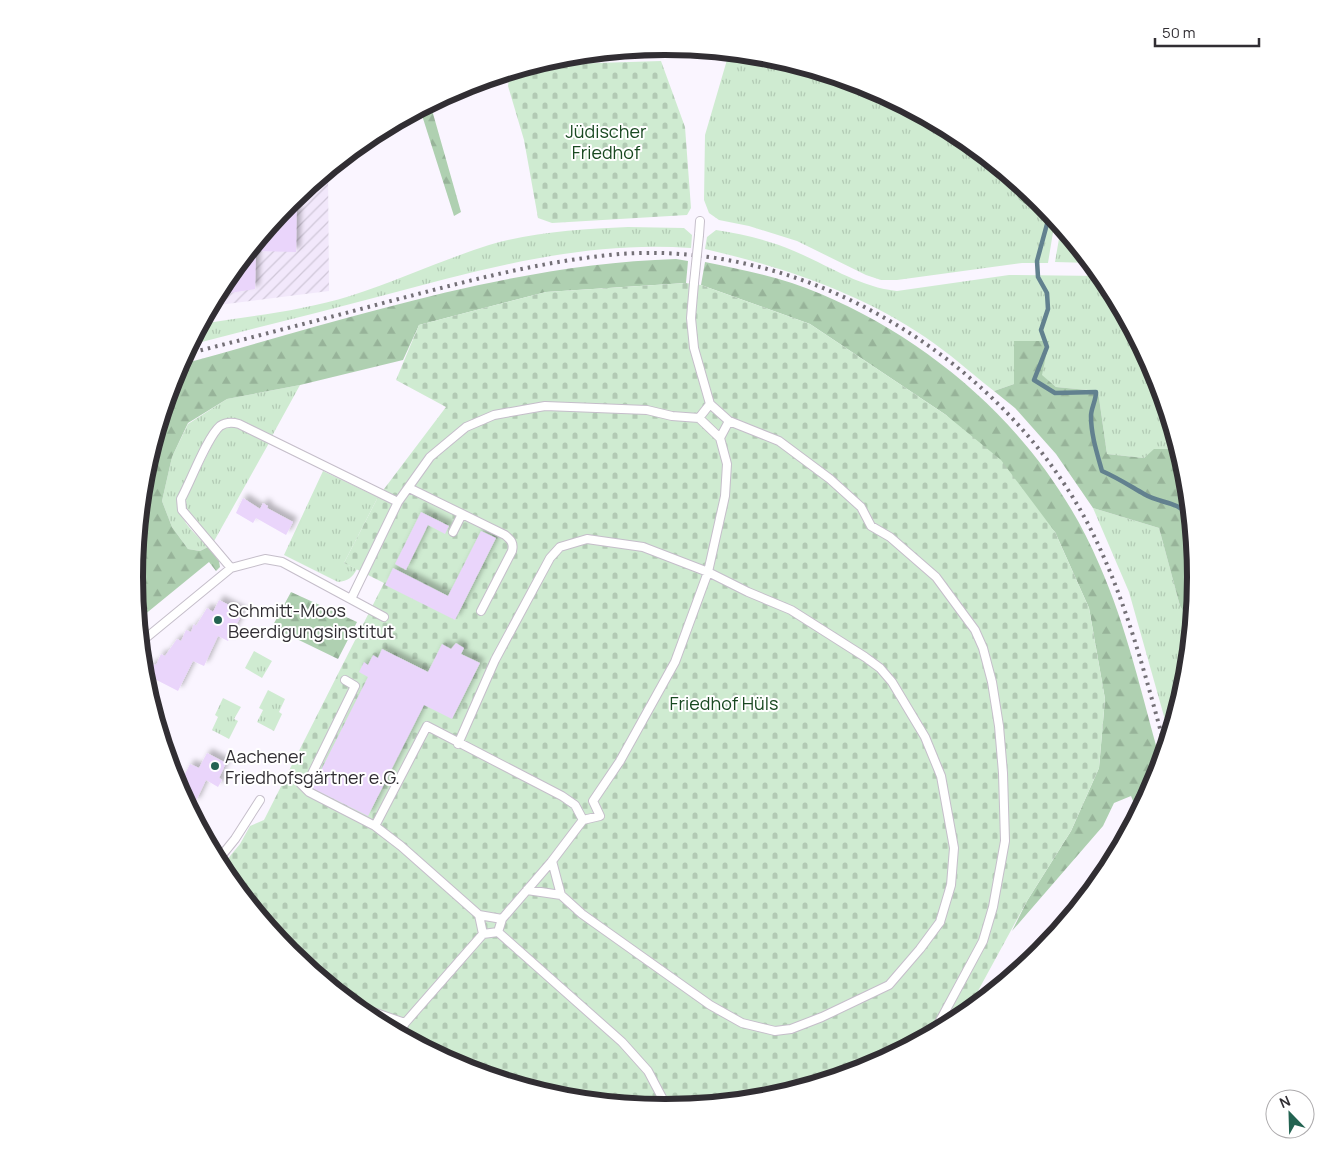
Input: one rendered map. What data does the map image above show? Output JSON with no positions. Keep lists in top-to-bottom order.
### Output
{
  "parks": ["Jüdischer Friedhof", "Friedhof Hüls"],
  "places": ["Schmitt-Moos Beerdigungsinstitut", "Aachener Friedhofsgärtner e.G."],
  "scale_bar": "50 m",
  "north": "top left"
}
